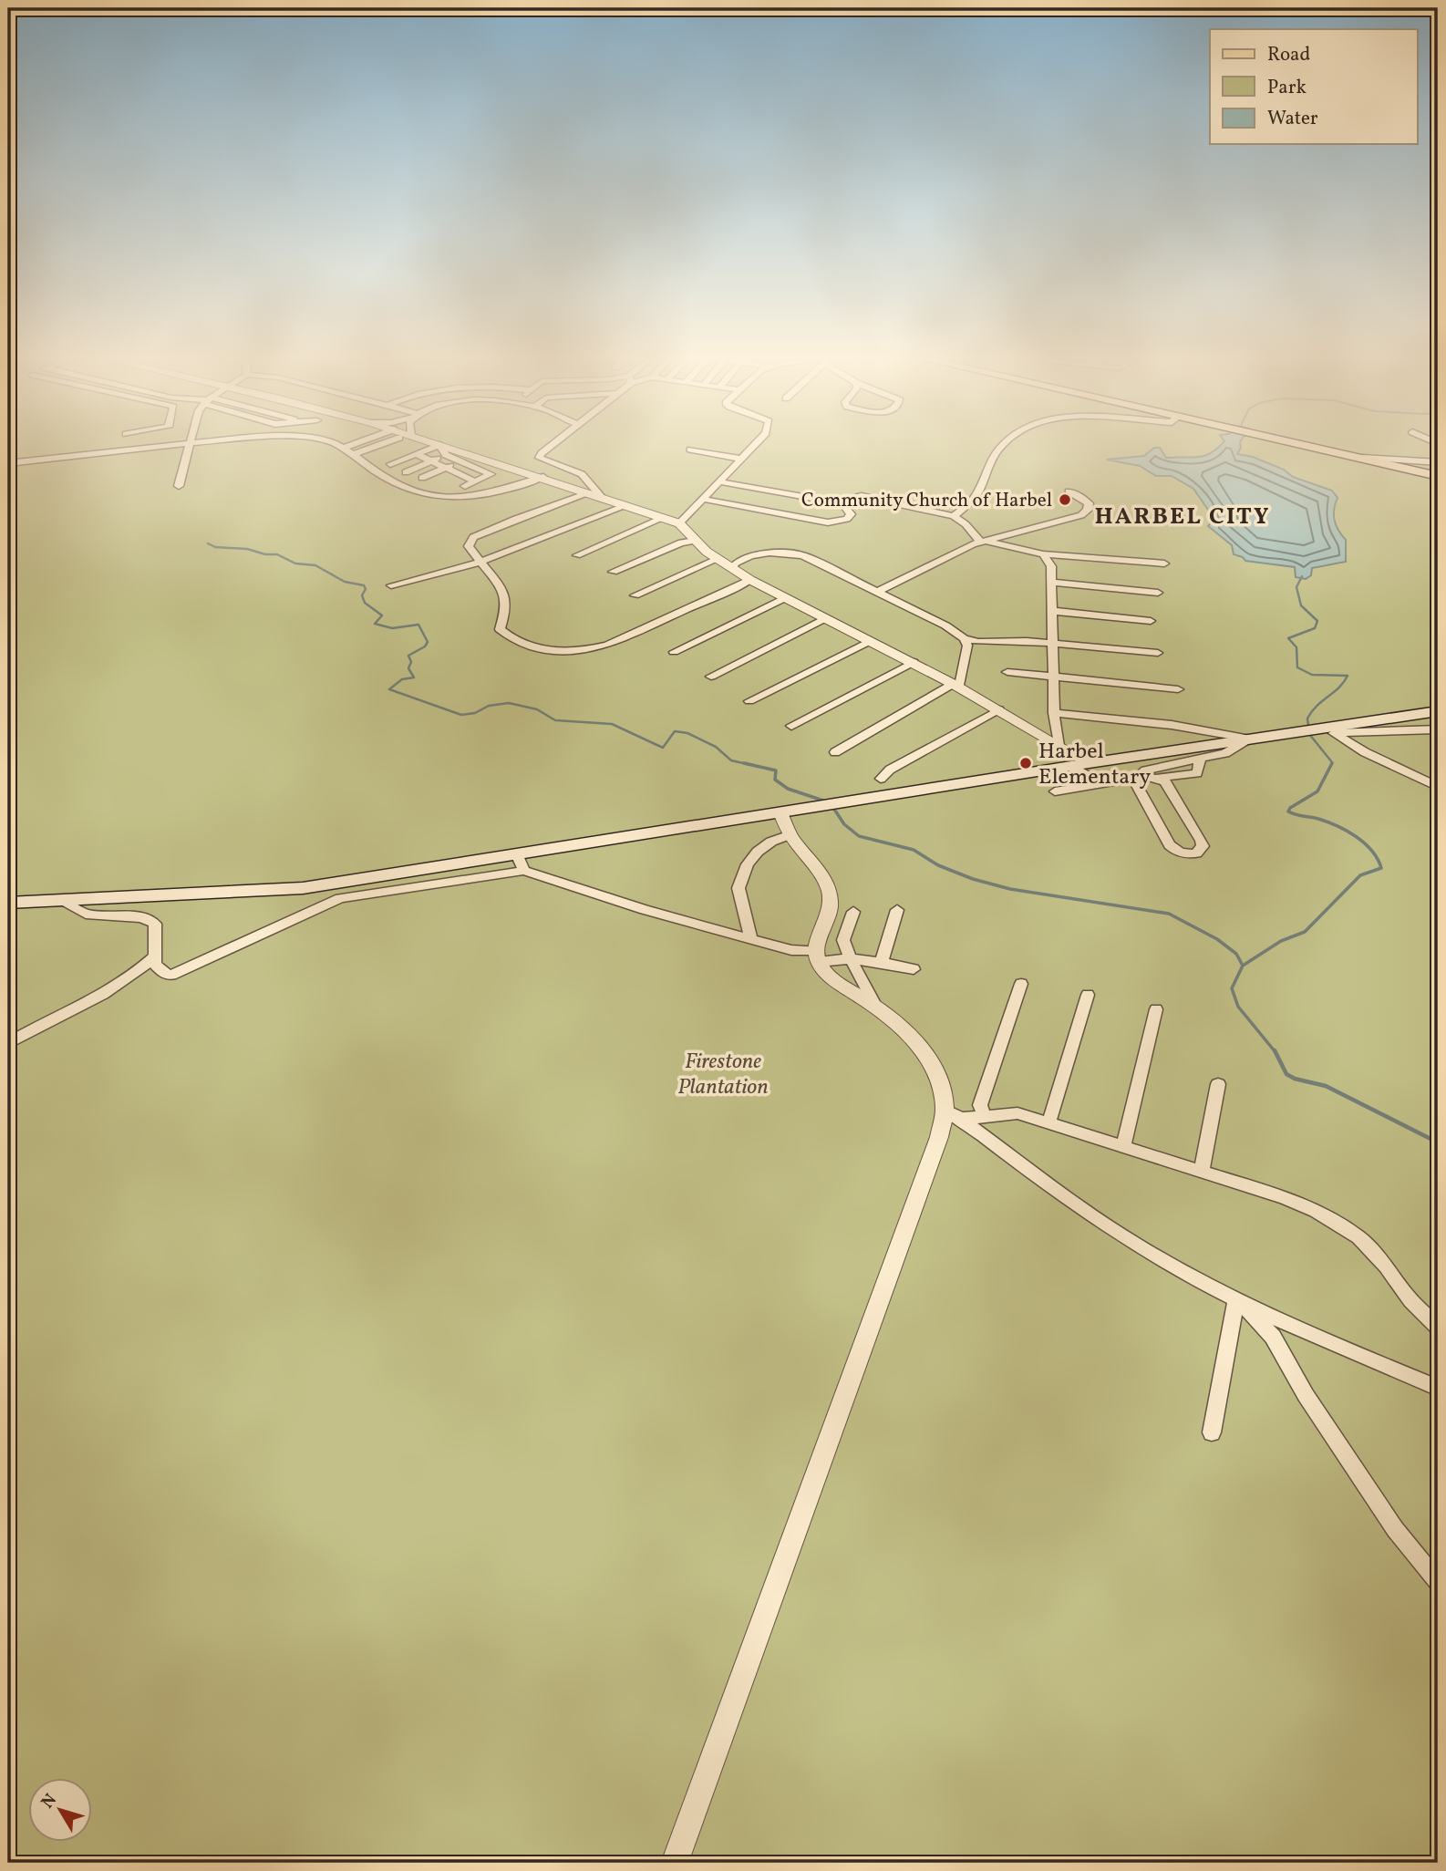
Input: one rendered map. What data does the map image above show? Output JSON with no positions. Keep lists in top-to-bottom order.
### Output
{
  "districts": ["HARBEL CITY"],
  "parks": ["Firestone Plantation"],
  "places": ["Community Church of Harbel", "Harbel Elementary"],
  "legend": ["Road", "Park", "Water"],
  "north": "top left"
}
